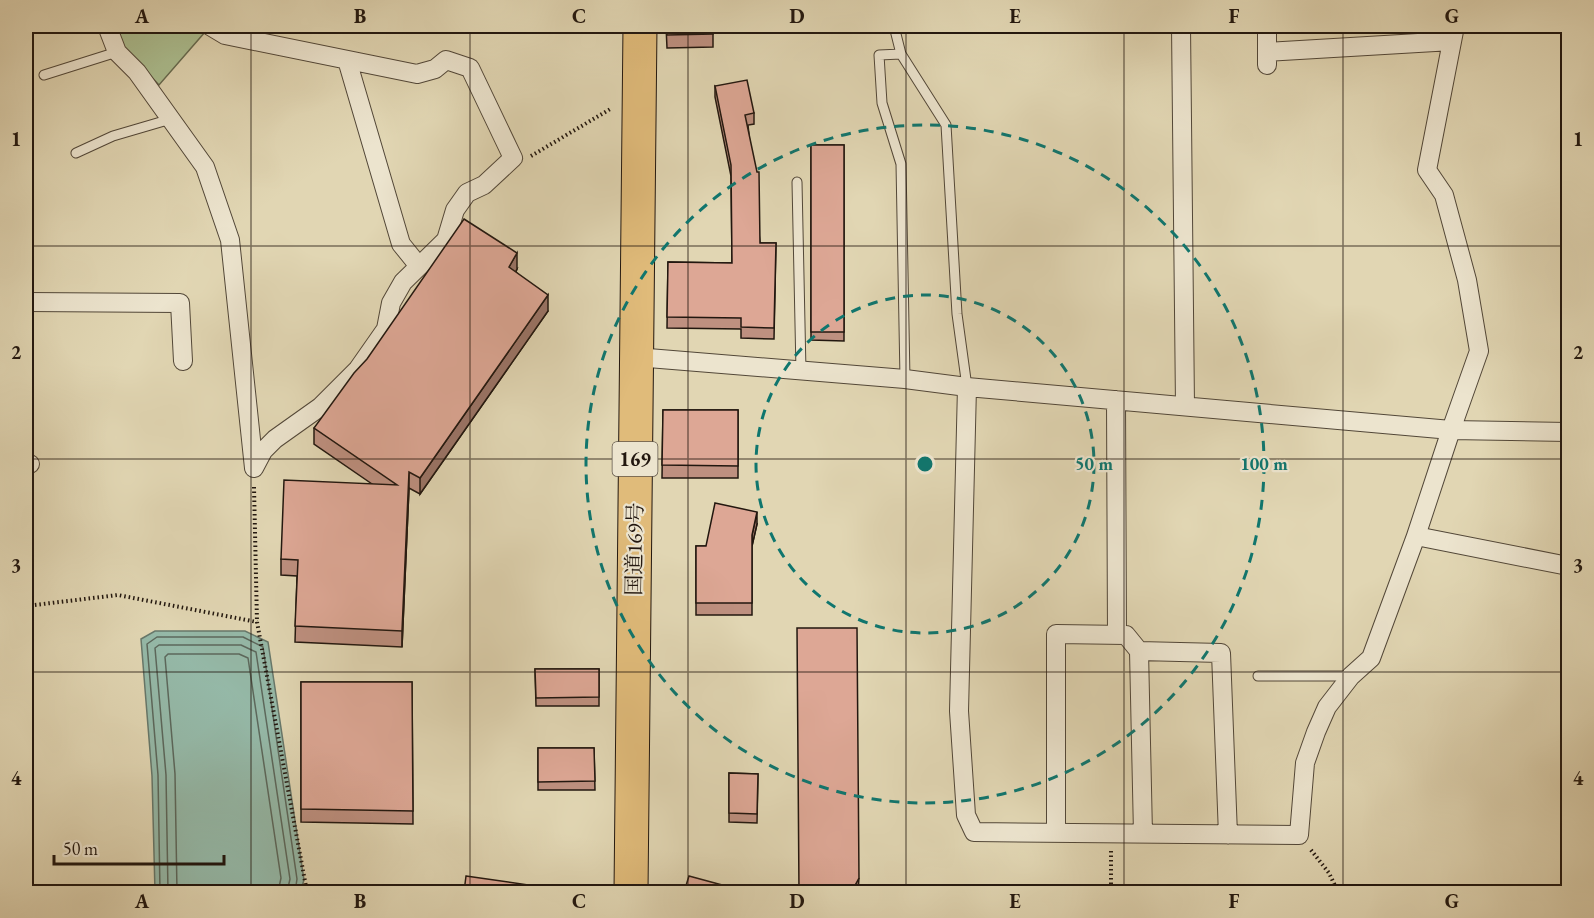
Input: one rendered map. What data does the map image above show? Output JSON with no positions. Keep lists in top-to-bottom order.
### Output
{
  "streets": {
    "highway": ["169", "国道169号"]
  },
  "scale_bar": "50 m",
  "grid": {
    "columns": [
      "A",
      "B",
      "C",
      "D",
      "E",
      "F",
      "G"
    ],
    "rows": [
      "1",
      "2",
      "3",
      "4"
    ]
  },
  "rings": ["50 m", "100 m"]
}
